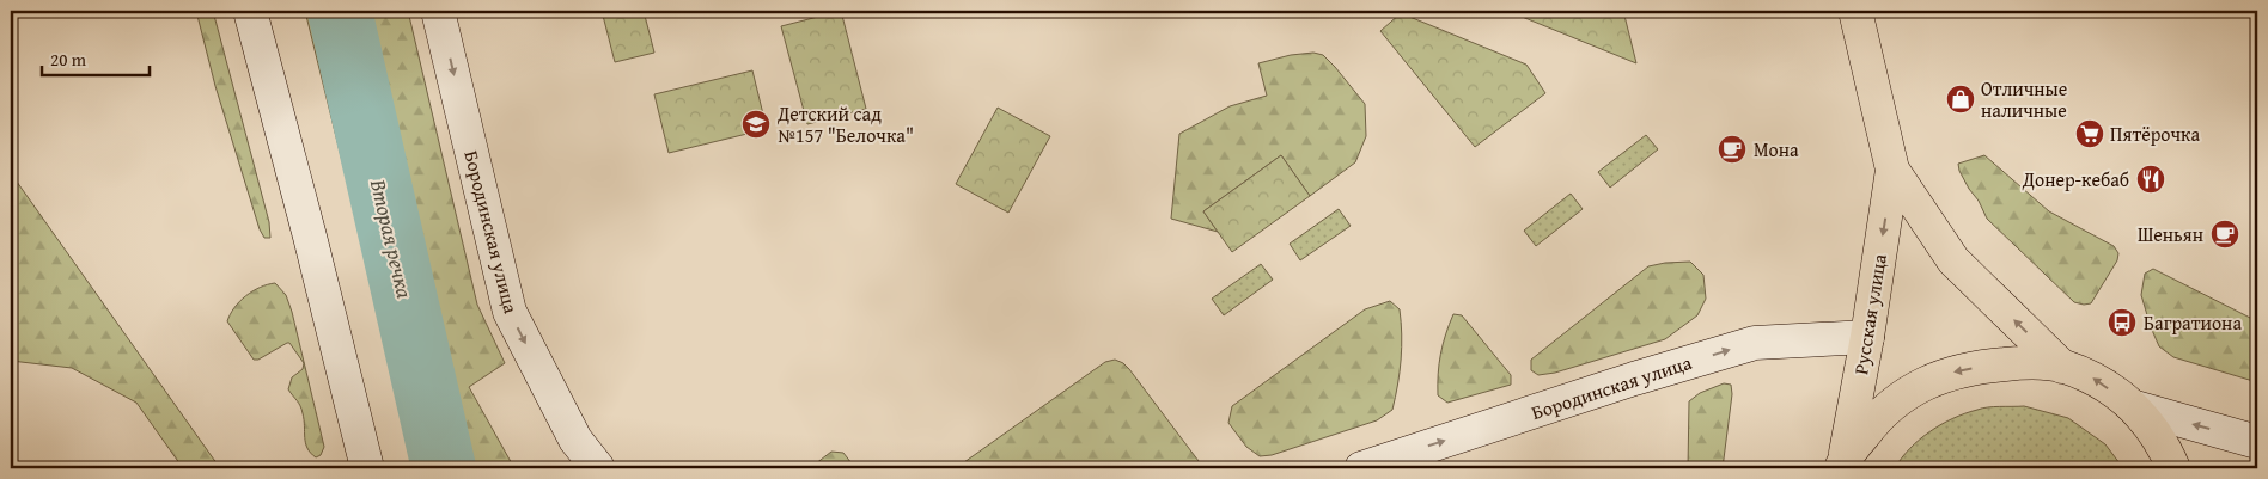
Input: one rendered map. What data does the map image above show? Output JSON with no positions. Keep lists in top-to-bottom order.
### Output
{
  "streets": {
    "main road": ["Бородинская улица", "Русская улица"]
  },
  "crossings": [
    ["Бородинская улица", "Русская улица"]
  ],
  "water": ["Вторая речка"],
  "places": {
    "shop": ["Отличные наличные"],
    "school or university": ["Детский сад №157 \"Белочка\""],
    "supermarket": ["Пятёрочка"],
    "cafe": ["Мона", "Шеньян"],
    "restaurant": ["Донер-кебаб"],
    "bus stop": ["Багратиона"]
  },
  "scale_bar": "20 m"
}
